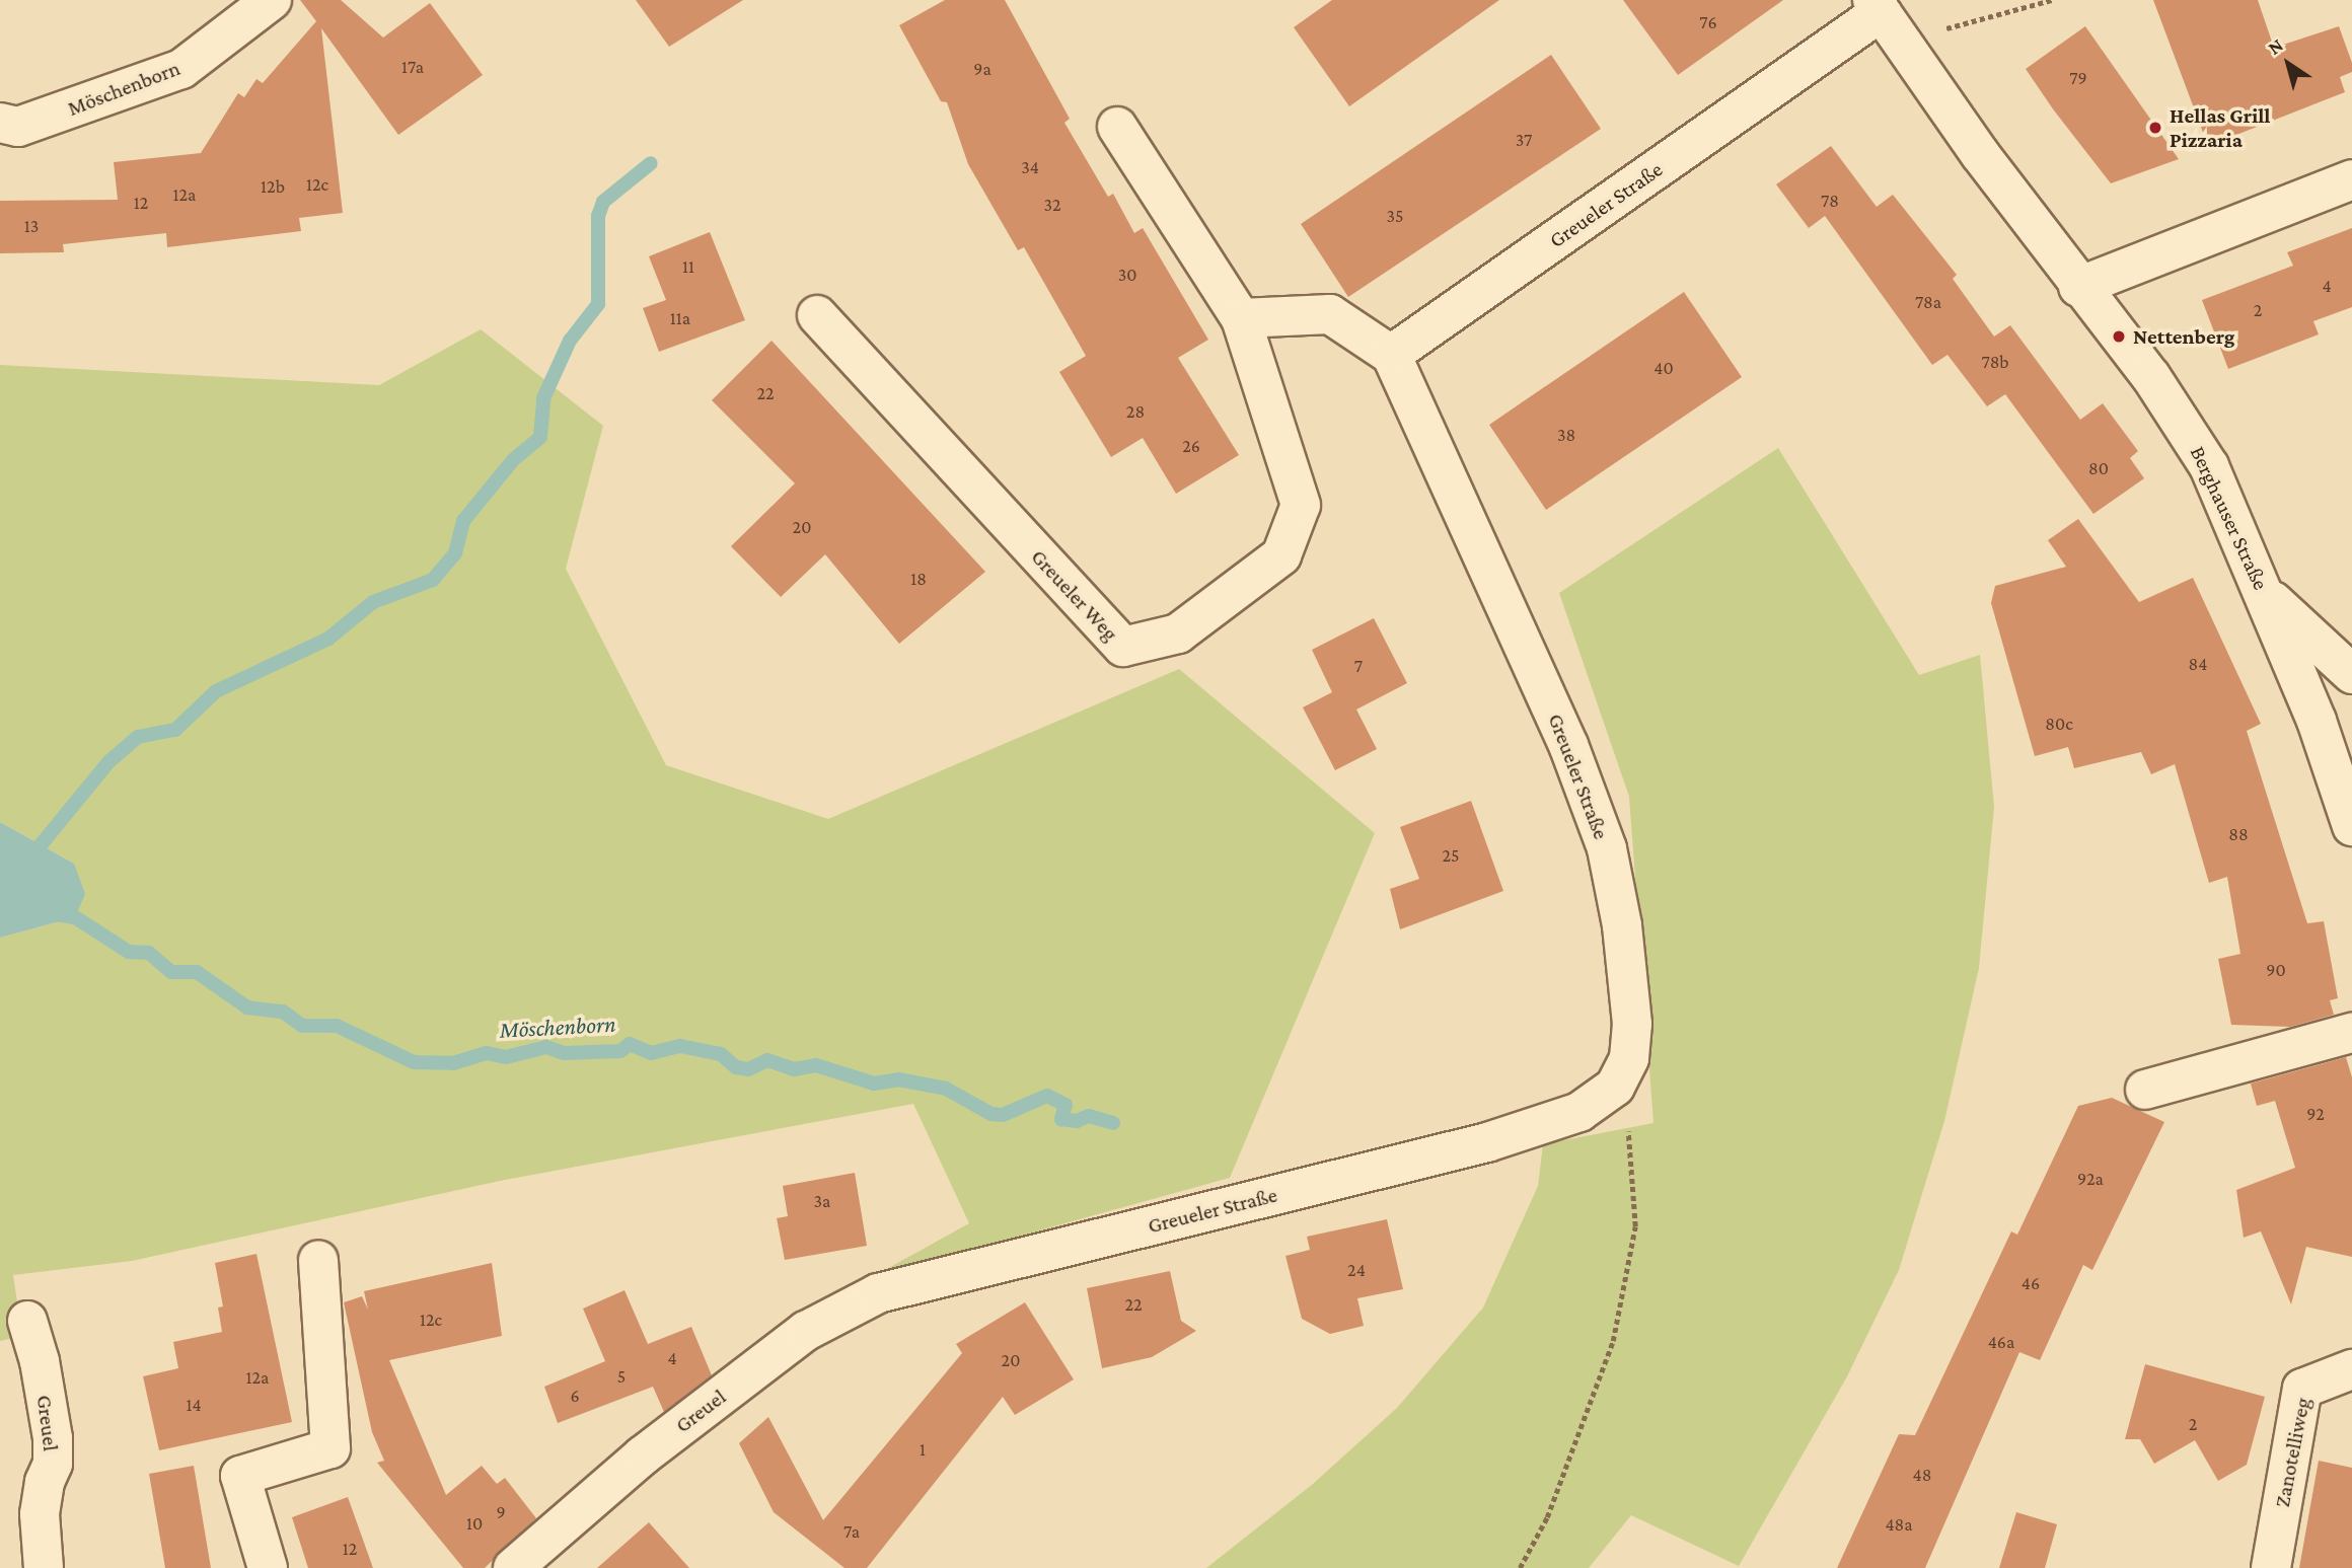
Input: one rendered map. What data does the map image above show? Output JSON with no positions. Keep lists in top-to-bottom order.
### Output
{
  "streets": {
    "street": [
      "Möschenborn",
      "Greueler Straße",
      "Berghauser Straße",
      "Greueler Weg",
      "Greuel",
      "Zanotelliweg"
    ]
  },
  "crossings": [
    ["Greueler Straße", "Berghauser Straße"],
    ["Greueler Straße", "Greuel"]
  ],
  "water": ["Möschenborn"],
  "places": ["Hellas Grill Pizzaria", "Nettenberg"],
  "house_numbers": [
    "76",
    "17a",
    "9a",
    "79",
    "37",
    "34",
    "12c",
    "12b",
    "12a",
    "78",
    "12",
    "32",
    "35",
    "13",
    "11",
    "30",
    "4",
    "78a",
    "2",
    "11a",
    "78b",
    "40",
    "22",
    "28",
    "38",
    "26",
    "80",
    "20",
    "18",
    "84",
    "7",
    "80c",
    "88",
    "25",
    "90",
    "92",
    "92a",
    "3a",
    "24",
    "46",
    "22",
    "12c",
    "46a",
    "4",
    "20",
    "5",
    "12a",
    "6",
    "14",
    "2",
    "1",
    "48",
    "9",
    "10",
    "48a",
    "7a",
    "12"
  ],
  "north": "top left"
}
